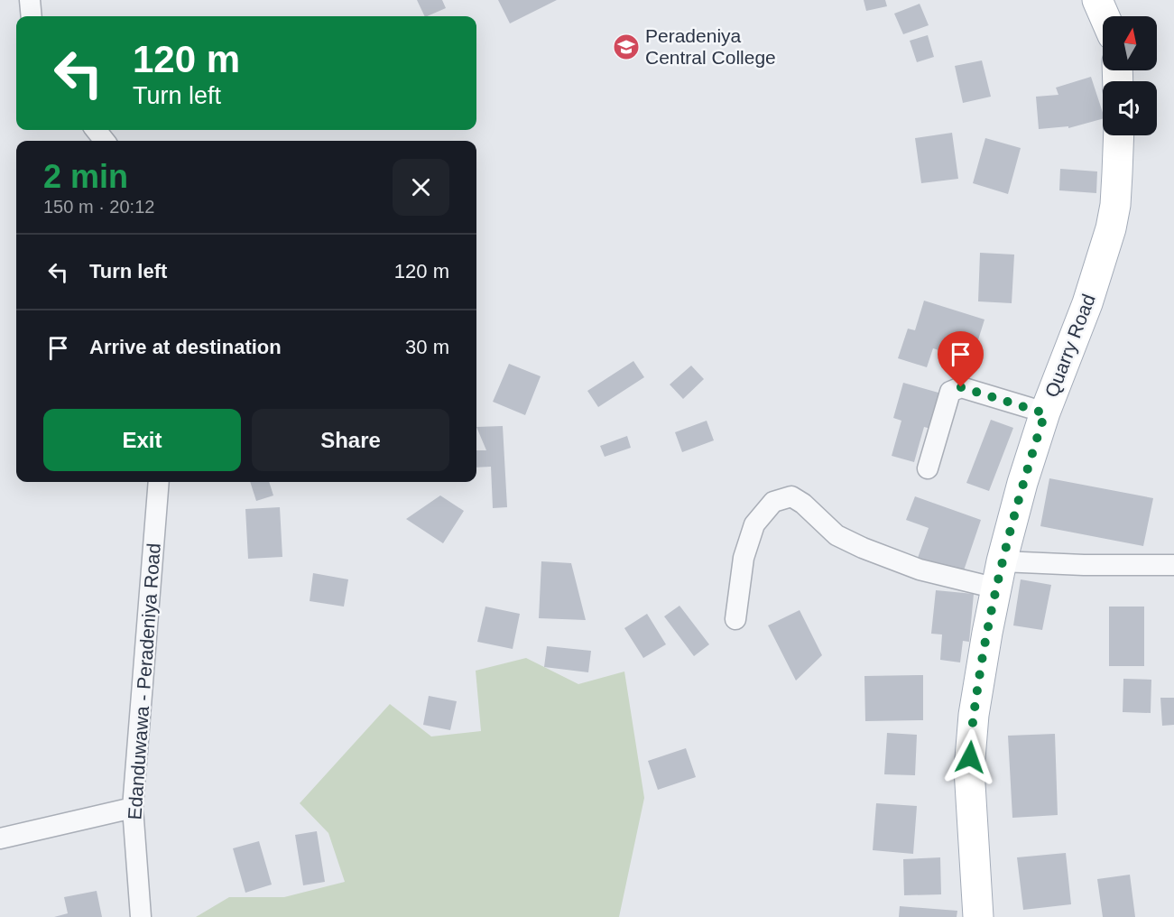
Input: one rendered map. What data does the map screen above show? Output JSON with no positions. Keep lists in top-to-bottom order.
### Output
{
  "streets": {
    "main road": ["Quarry Road"],
    "street": ["Edanduwawa - Peradeniya Road"]
  },
  "places": {
    "school or university": ["Peradeniya Central College"]
  },
  "north": "top",
  "page": {
    "turn": ["120 m", "Turn left"],
    "heading": ["2 min", "150 m · 20:12"],
    "list": [
      {
        "name": "Turn left",
        "value": "120 m"
      },
      {
        "name": "Arrive at destination",
        "value": "30 m"
      }
    ],
    "buttons": ["Exit", "Share"]
  }
}
